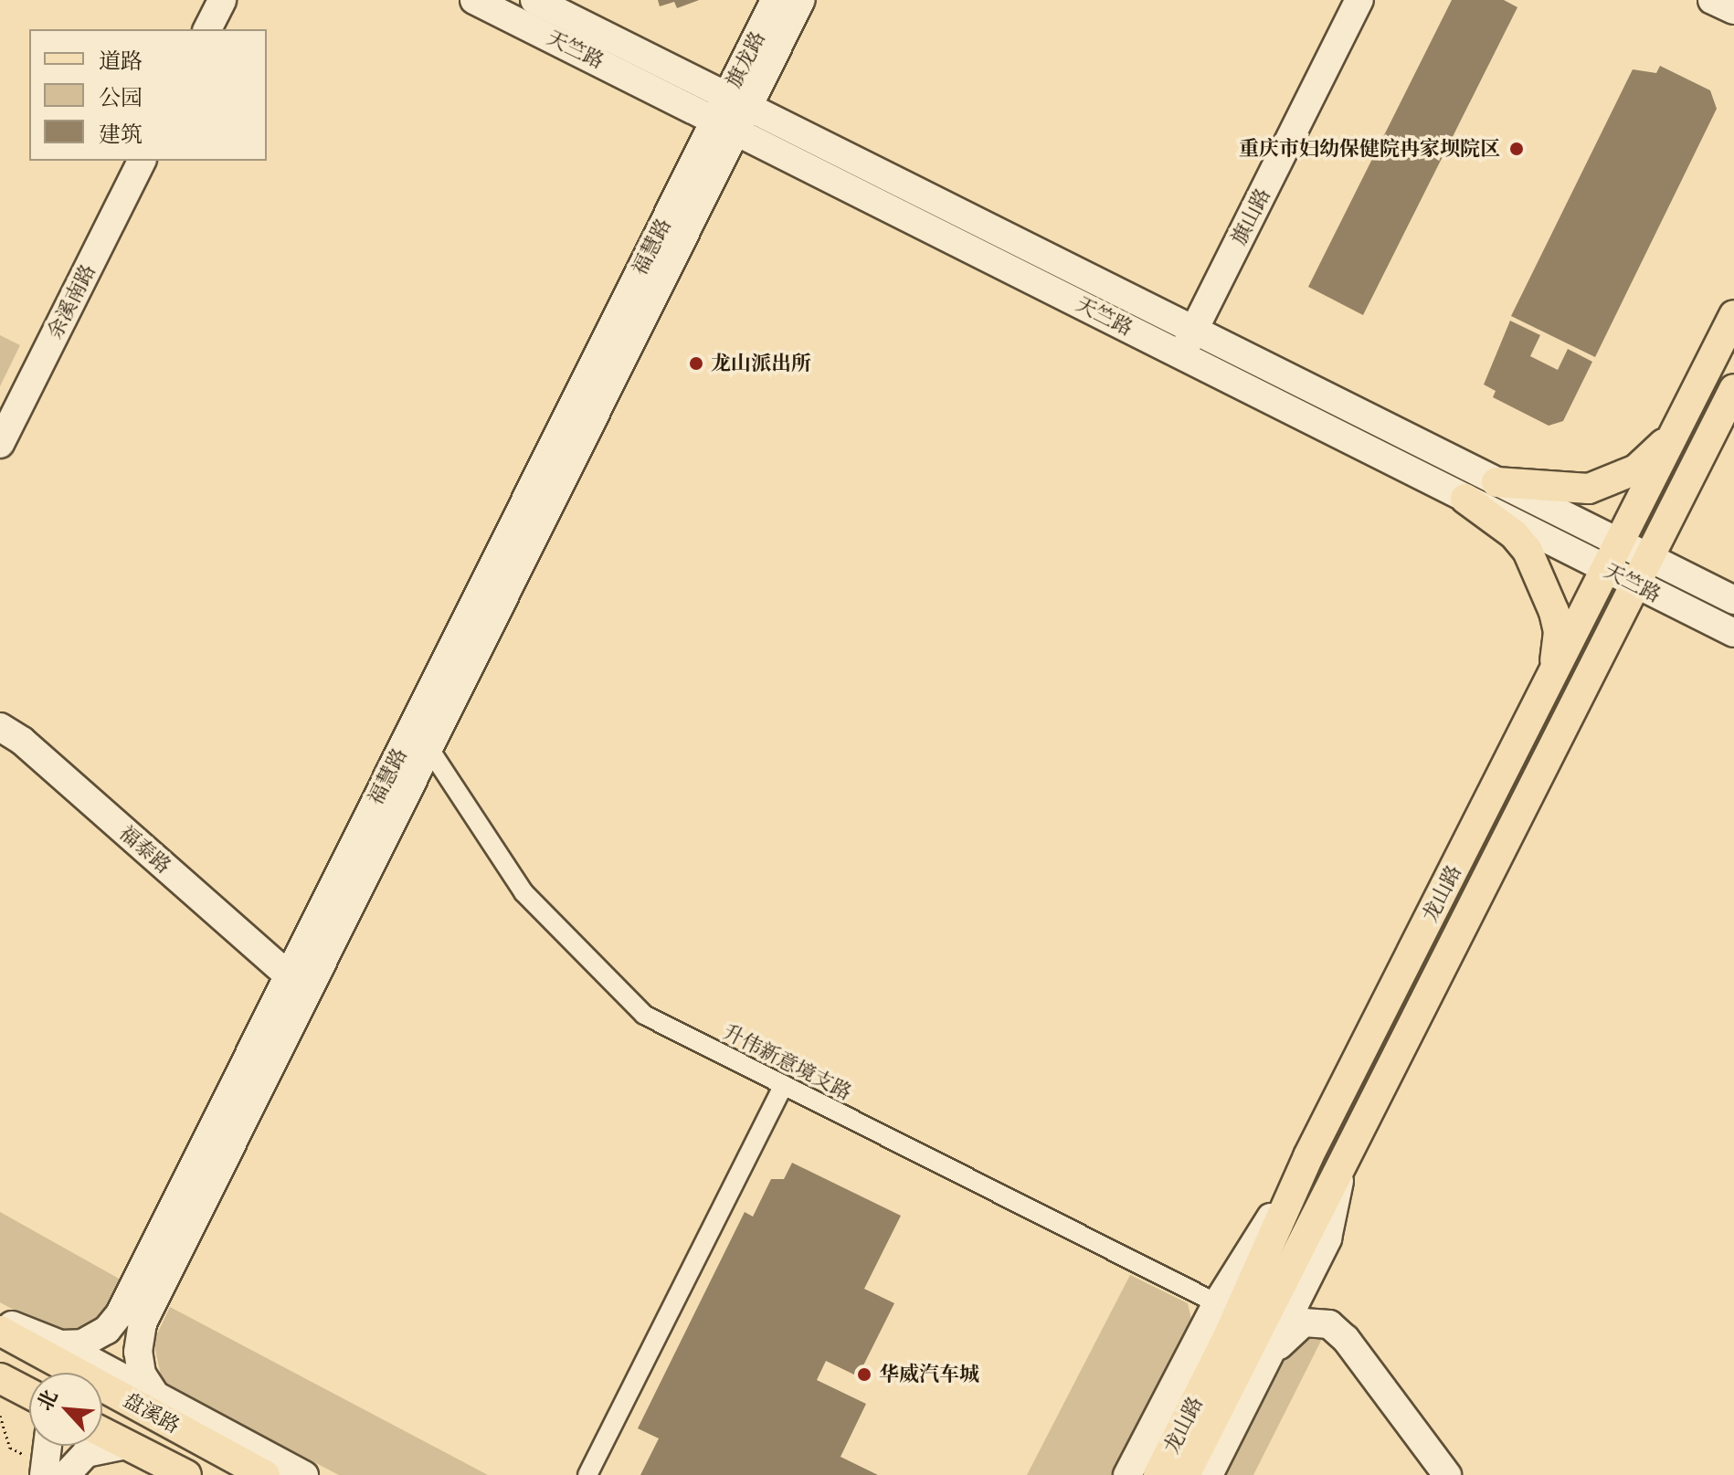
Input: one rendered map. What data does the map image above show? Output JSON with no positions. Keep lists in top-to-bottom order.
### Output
{
  "streets": {
    "main road": [
      "天竺路",
      "旗龙路",
      "旗山路",
      "福慧路",
      "余溪南路",
      "福泰路",
      "龙山路",
      "盘溪路"
    ],
    "street": ["升伟新意境支路"]
  },
  "crossings": [
    ["天竺路", "旗龙路"],
    ["天竺路", "旗山路"],
    ["天竺路", "福慧路"],
    ["天竺路", "龙山路"],
    ["旗龙路", "福慧路"],
    ["福慧路", "福泰路"],
    ["福慧路", "升伟新意境支路"]
  ],
  "places": ["重庆市妇幼保健院冉家坝院区", "龙山派出所", "华威汽车城"],
  "legend": ["道路", "公园", "建筑"],
  "north": "top left"
}
